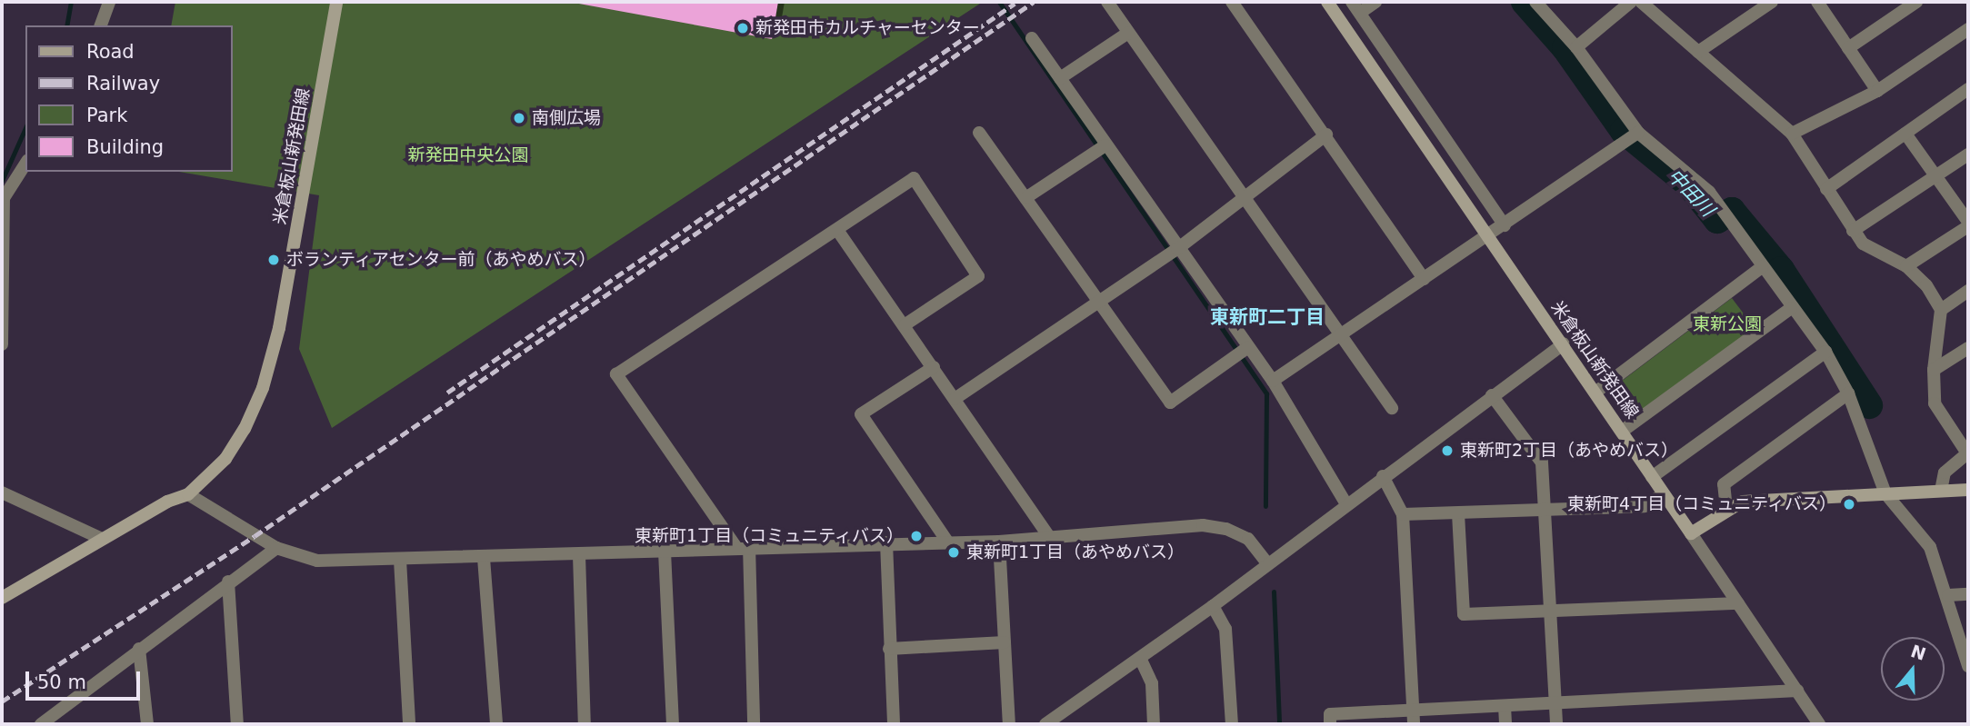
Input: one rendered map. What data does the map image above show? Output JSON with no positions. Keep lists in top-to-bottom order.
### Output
{
  "streets": {
    "main road": ["米倉板山新発田線"]
  },
  "districts": ["東新町二丁目"],
  "water": ["中田川"],
  "parks": ["新発田中央公園", "東新公園"],
  "places": [
    "新発田市カルチャーセンター",
    "南側広場",
    "ボランティアセンター前（あやめバス）",
    "東新町2丁目（あやめバス）",
    "東新町4丁目（コミュニティバス）",
    "東新町1丁目（コミュニティバス）",
    "東新町1丁目（あやめバス）"
  ],
  "legend": [
    "Road",
    "Railway",
    "Park",
    "Building"
  ],
  "scale_bar": "50 m",
  "north": "top"
}
